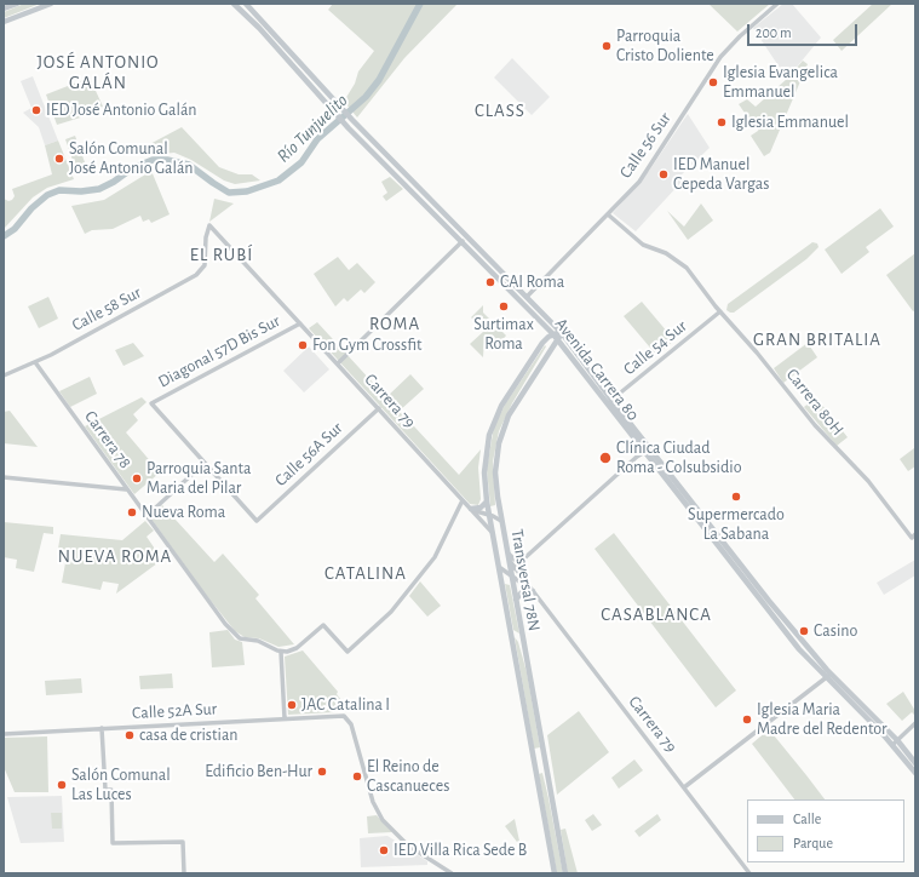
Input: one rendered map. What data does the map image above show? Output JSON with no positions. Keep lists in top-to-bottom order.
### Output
{
  "streets": {
    "main road": ["Avenida Carrera 80", "Transversal 78N"],
    "street": [
      "Calle 56 Sur",
      "Calle 58 Sur",
      "Calle 54 Sur",
      "Diagonal 57D Bis Sur",
      "Carrera 79",
      "Carrera 80H",
      "Carrera 78",
      "Calle 56A Sur",
      "Calle 52A Sur"
    ]
  },
  "crossings": [
    ["Calle 56 Sur", "Avenida Carrera 80"],
    ["Calle 56 Sur", "Carrera 80H"],
    ["Calle 58 Sur", "Carrera 79"],
    ["Calle 58 Sur", "Carrera 78"],
    ["Calle 54 Sur", "Avenida Carrera 80"],
    ["Calle 54 Sur", "Carrera 80H"],
    ["Diagonal 57D Bis Sur", "Carrera 79"],
    ["Diagonal 57D Bis Sur", "Calle 56A Sur"],
    ["Avenida Carrera 80", "Transversal 78N"],
    ["Carrera 79", "Calle 56A Sur"],
    ["Carrera 79", "Transversal 78N"]
  ],
  "districts": [
    "JOSÉ ANTONIO GALÁN",
    "CLASS",
    "EL RUBÍ",
    "ROMA",
    "GRAN BRITALIA",
    "NUEVA ROMA",
    "CATALINA",
    "CASABLANCA"
  ],
  "water": ["Río Tunjuelito"],
  "places": [
    "Parroquia Cristo Doliente",
    "Iglesia Evangelica Emmanuel",
    "IED José Antonio Galán",
    "Iglesia Emmanuel",
    "Salón Comunal José Antonio Galán",
    "IED Manuel Cepeda Vargas",
    "CAI Roma",
    "Surtimax Roma",
    "Fon Gym Crossfit",
    "Clínica Ciudad Roma - Colsubsidio",
    "Parroquia Santa Maria del Pilar",
    "Supermercado La Sabana",
    "Nueva Roma",
    "Casino",
    "JAC Catalina I",
    "Iglesia Maria Madre del Redentor",
    "casa de cristian",
    "Edificio Ben-Hur",
    "El Reino de Cascanueces",
    "Salón Comunal Las Luces",
    "IED Villa Rica Sede B"
  ],
  "legend": ["Calle", "Parque"],
  "scale_bar": "200 m"
}
